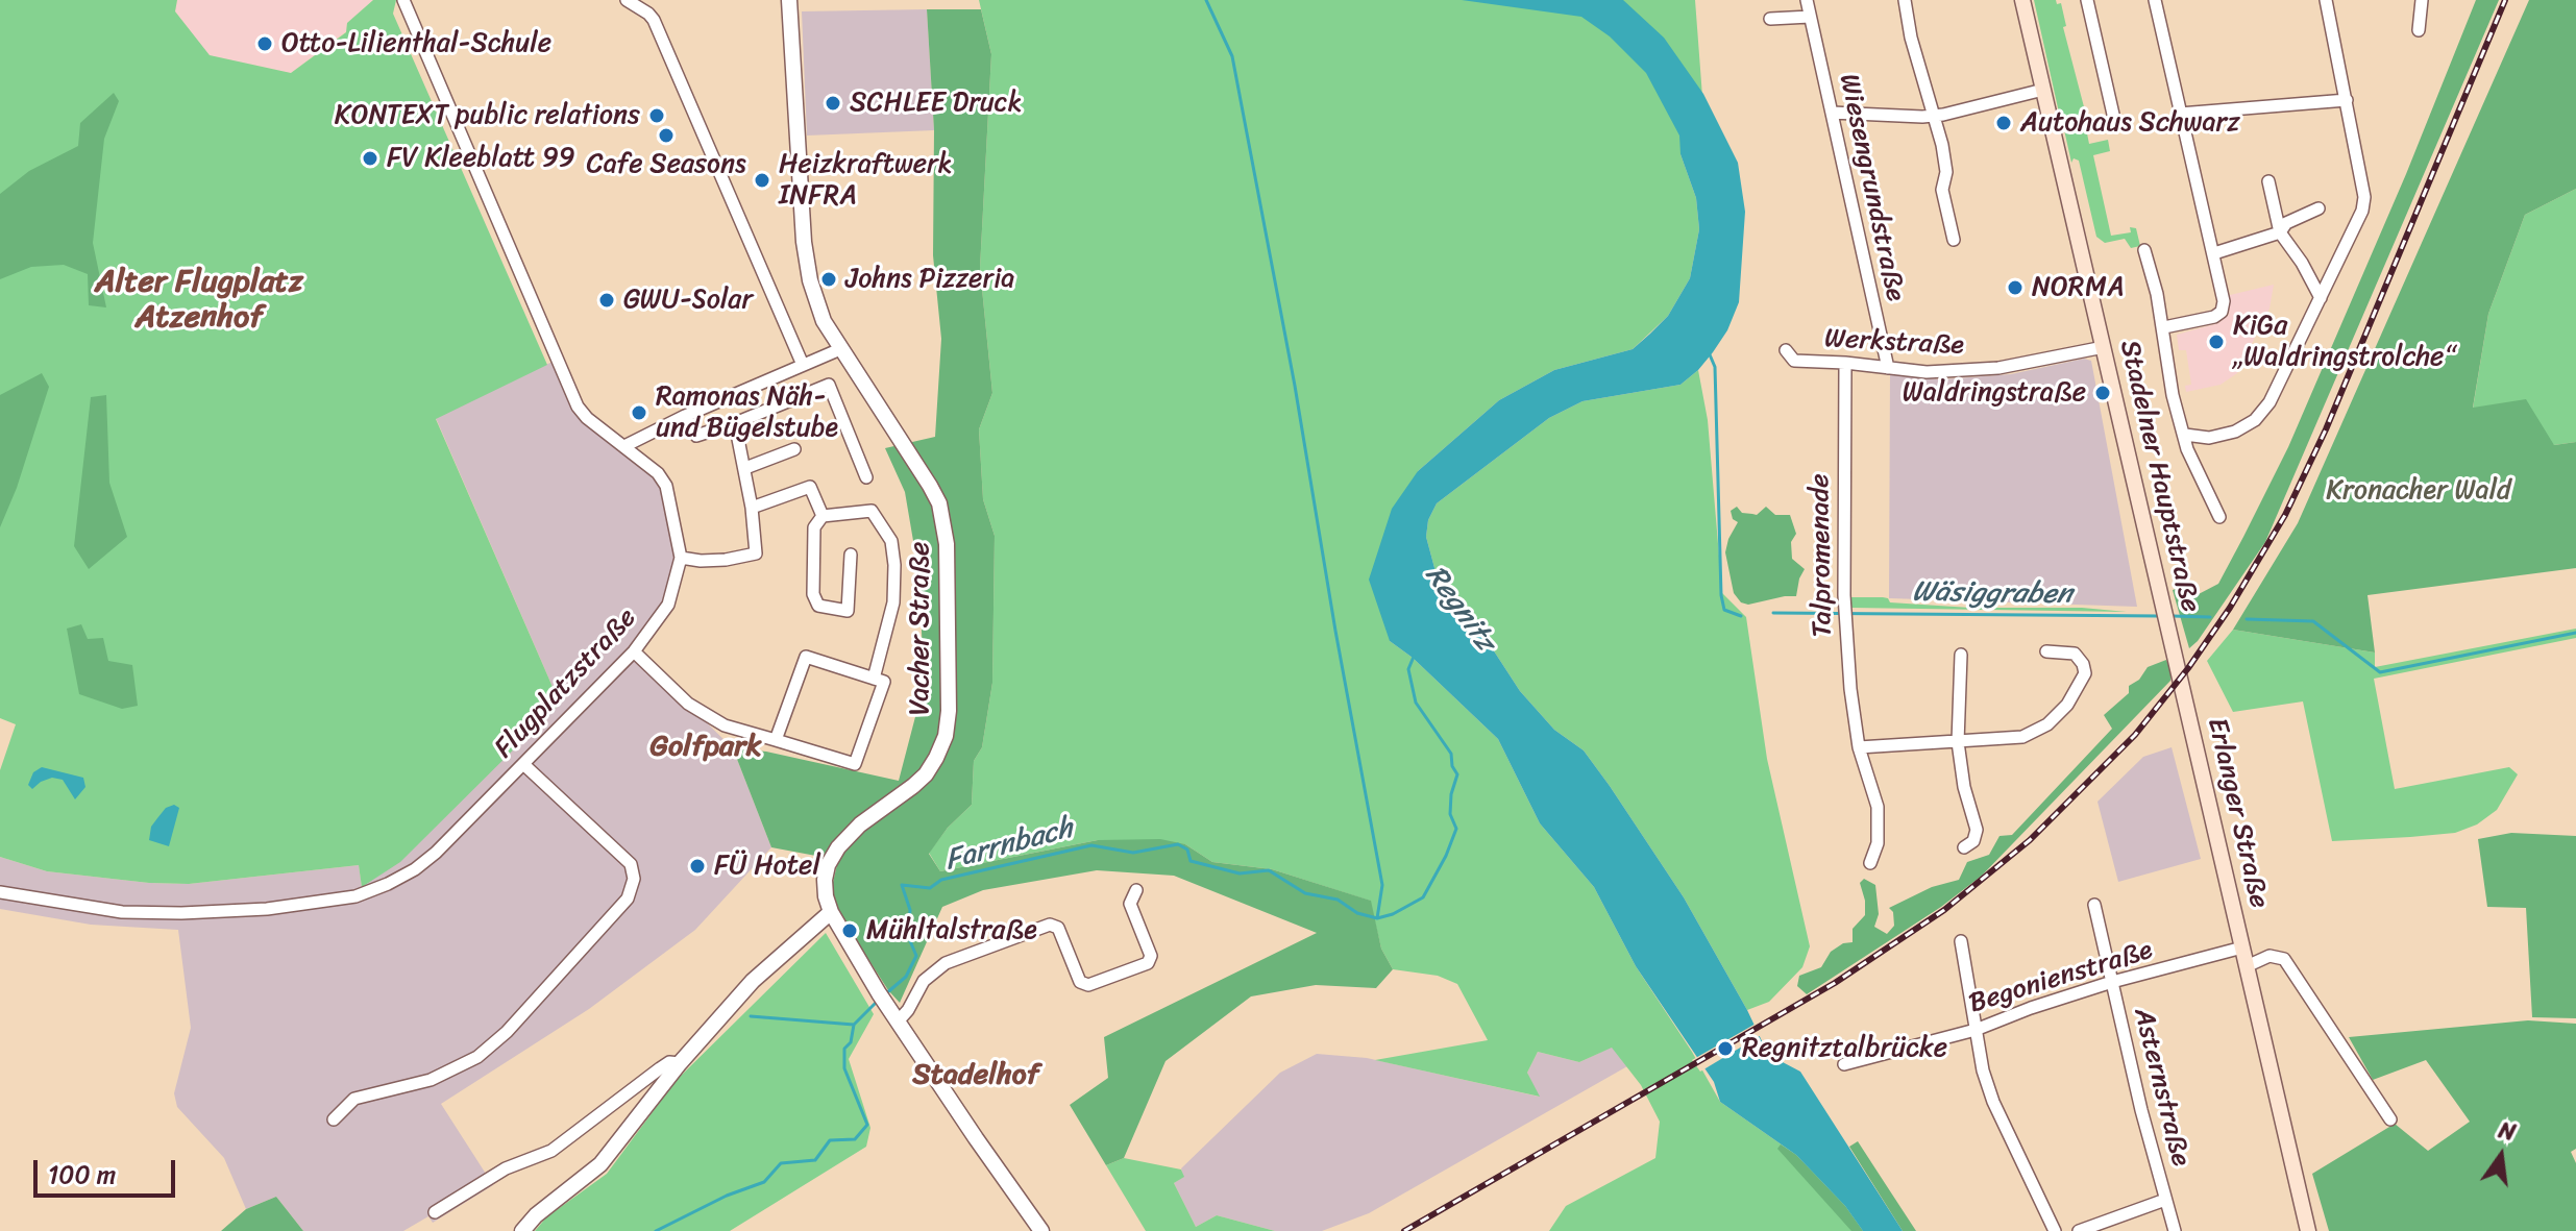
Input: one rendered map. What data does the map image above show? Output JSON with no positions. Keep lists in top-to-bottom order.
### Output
{
  "streets": {
    "main road": ["Stadelner Hauptstraße", "Erlanger Straße"],
    "street": [
      "Wiesengrundstraße",
      "Werkstraße",
      "Talpromenade",
      "Vacher Straße",
      "Flugplatzstraße",
      "Begonienstraße",
      "Asternstraße"
    ]
  },
  "crossings": [
    ["Wiesengrundstraße", "Werkstraße"],
    ["Werkstraße", "Stadelner Hauptstraße"],
    ["Werkstraße", "Talpromenade"],
    ["Stadelner Hauptstraße", "Erlanger Straße"],
    ["Erlanger Straße", "Begonienstraße"],
    ["Begonienstraße", "Asternstraße"]
  ],
  "districts": ["Alter Flugplatz Atzenhof", "Golfpark", "Stadelhof"],
  "water": ["Wäsiggraben", "Regnitz", "Farrnbach"],
  "parks": ["Kronacher Wald"],
  "places": [
    "Otto-Lilienthal-Schule",
    "SCHLEE Druck",
    "KONTEXT public relations",
    "Autohaus Schwarz",
    "Cafe Seasons",
    "FV Kleeblatt 99",
    "Heizkraftwerk INFRA",
    "Johns Pizzeria",
    "NORMA",
    "GWU-Solar",
    "KiGa „Waldringstrolche“",
    "Waldringstraße",
    "Ramonas Näh- und Bügelstube",
    "FÜ Hotel",
    "Mühltalstraße",
    "Regnitztalbrücke"
  ],
  "scale_bar": "100 m",
  "north": "top"
}
